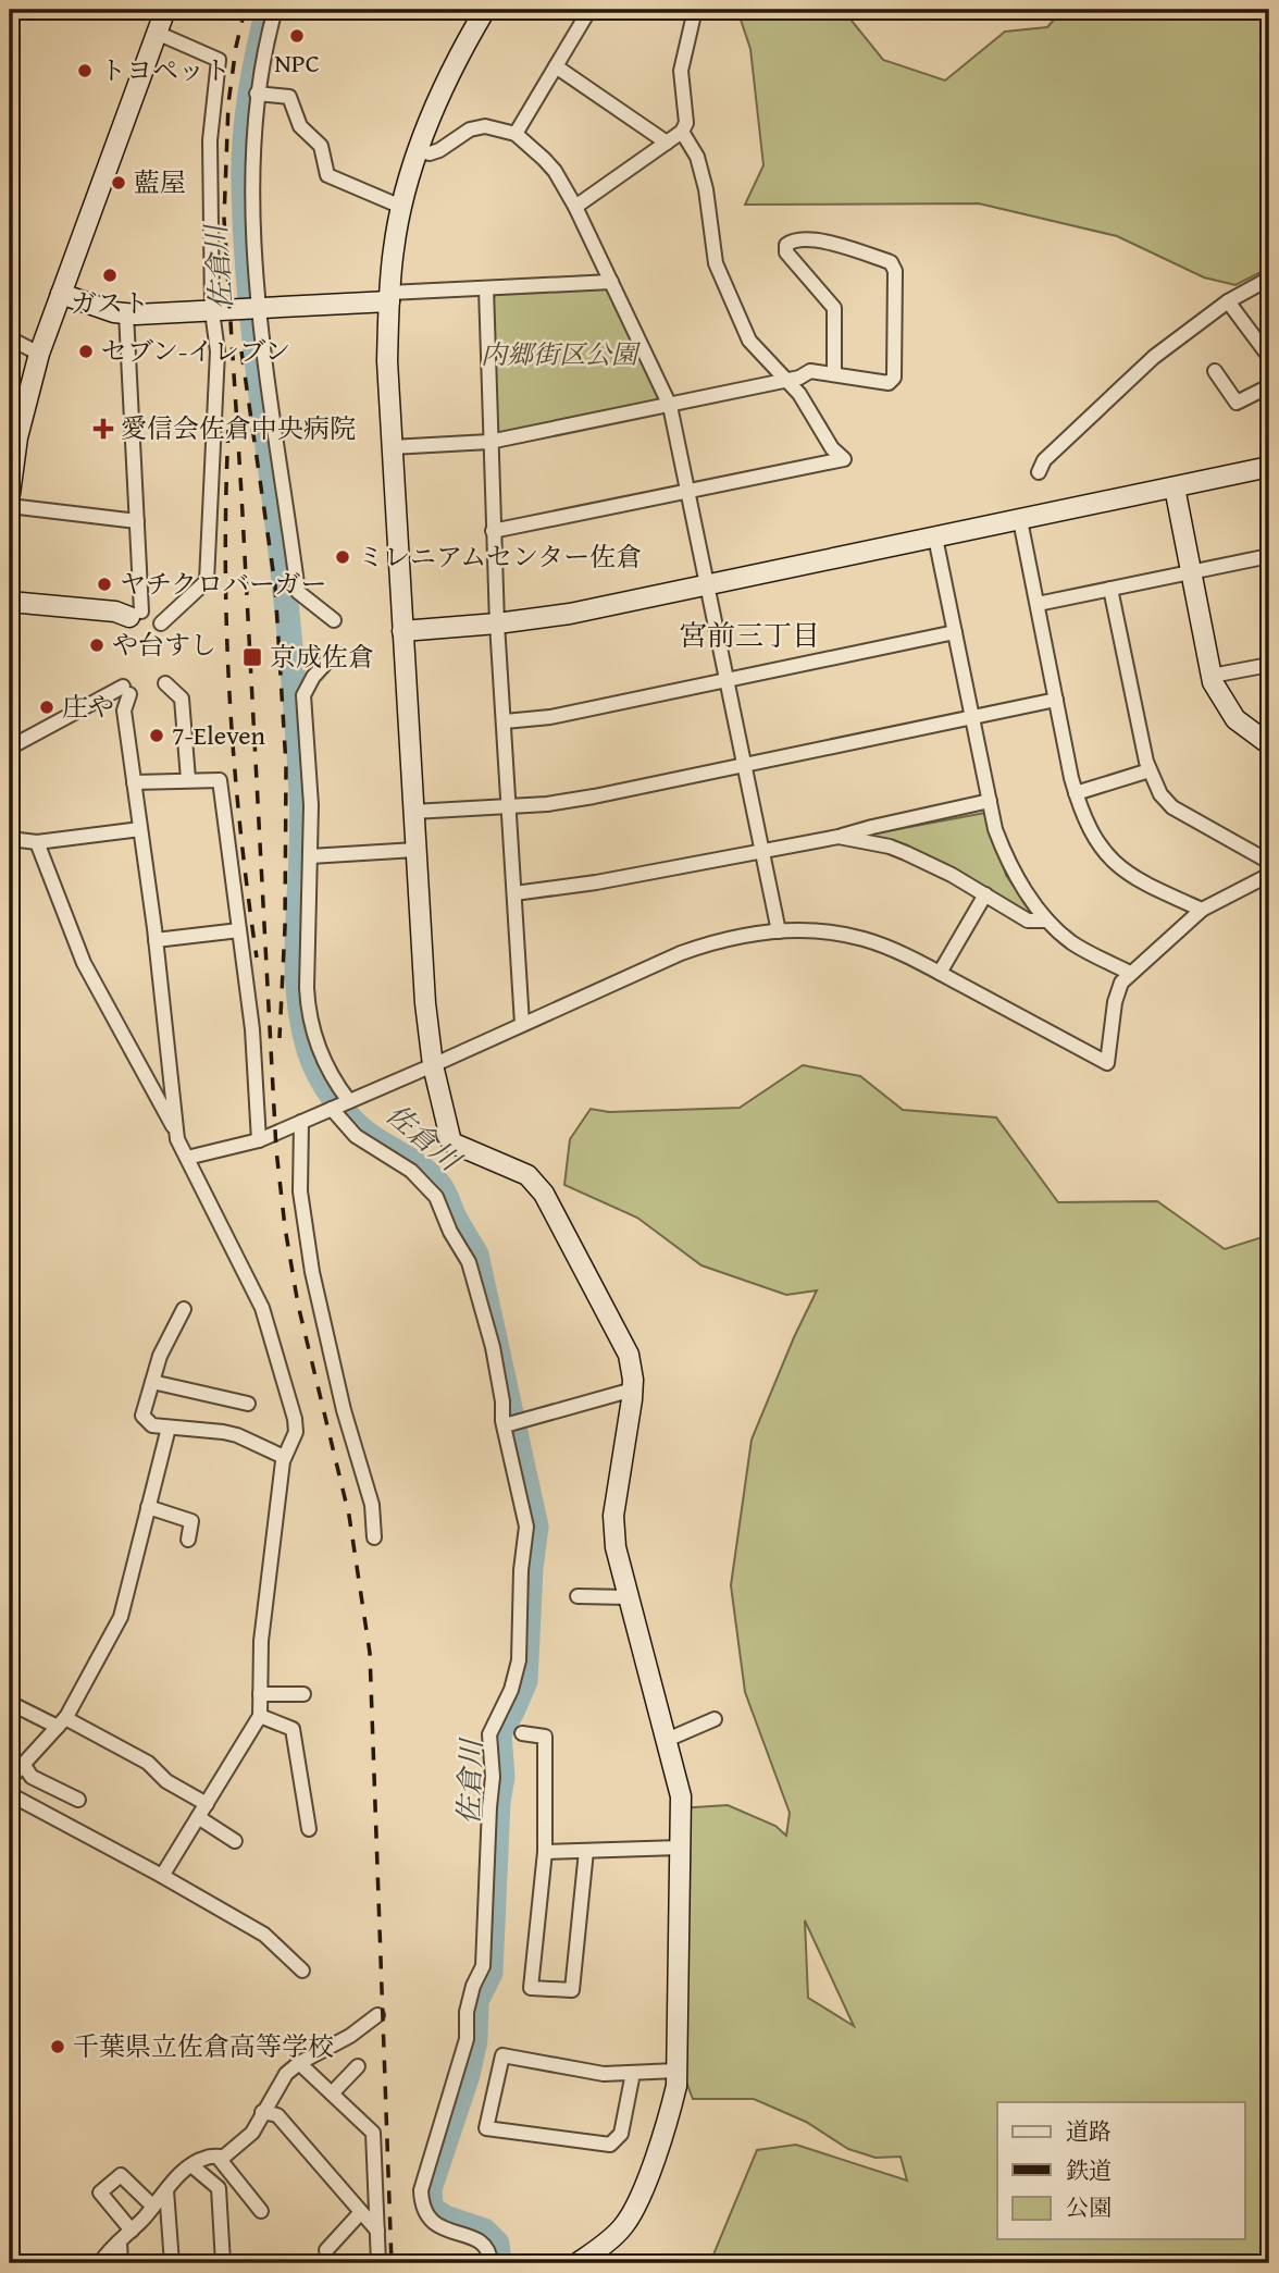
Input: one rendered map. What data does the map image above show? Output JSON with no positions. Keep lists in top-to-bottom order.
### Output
{
  "districts": ["宮前三丁目"],
  "water": ["佐倉川"],
  "parks": ["内郷街区公園"],
  "places": {
    "other": [
      "NPC",
      "トヨペット",
      "藍屋",
      "ガスト",
      "セブン-イレブン",
      "ミレニアムセンター佐倉",
      "ヤチクロバーガー",
      "や台すし",
      "庄や",
      "7-Eleven",
      "千葉県立佐倉高等学校"
    ],
    "health": ["愛信会佐倉中央病院"],
    "transit": ["京成佐倉"]
  },
  "legend": ["道路", "鉄道", "公園"]
}
